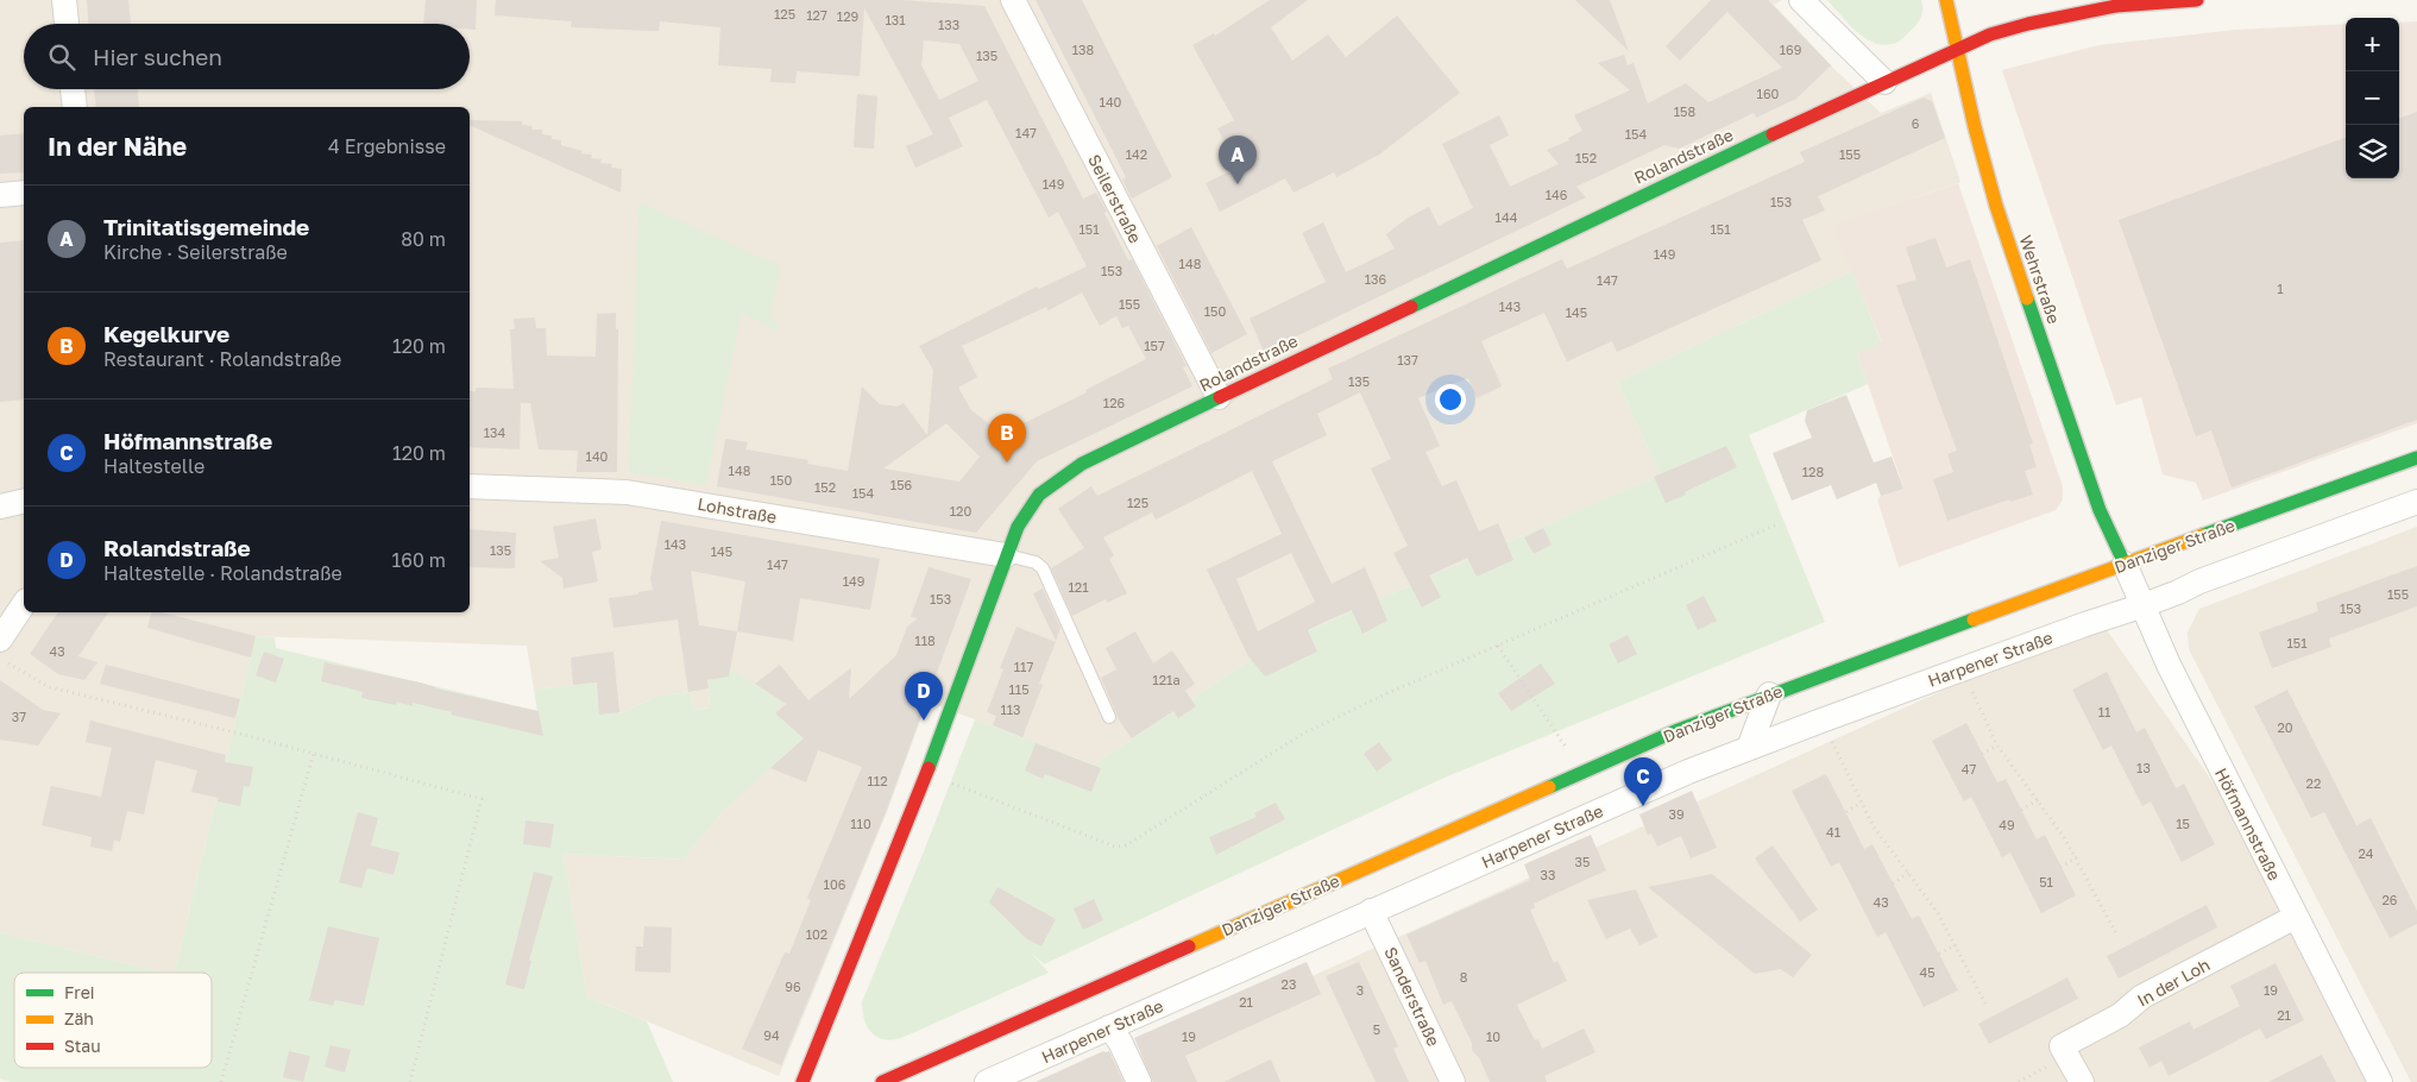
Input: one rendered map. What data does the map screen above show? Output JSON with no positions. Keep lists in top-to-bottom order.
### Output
{
  "streets": {
    "street": [
      "Rolandstraße",
      "Seilerstraße",
      "Wehrstraße",
      "Lohstraße",
      "Danziger Straße",
      "Harpener Straße",
      "Höfmannstraße",
      "In der Loh",
      "Sanderstraße"
    ]
  },
  "crossings": [
    ["Rolandstraße", "Seilerstraße"],
    ["Rolandstraße", "Wehrstraße"],
    ["Rolandstraße", "Lohstraße"],
    ["Wehrstraße", "Danziger Straße"],
    ["Wehrstraße", "Höfmannstraße"],
    ["Danziger Straße", "Höfmannstraße"],
    ["Harpener Straße", "Höfmannstraße"],
    ["Harpener Straße", "Sanderstraße"],
    ["Höfmannstraße", "In der Loh"]
  ],
  "house_numbers": [
    "125",
    "127",
    "129",
    "131",
    "133",
    "138",
    "169",
    "135",
    "160",
    "140",
    "158",
    "6",
    "147",
    "154",
    "142",
    "155",
    "152",
    "149",
    "146",
    "153",
    "144",
    "151",
    "151",
    "149",
    "148",
    "153",
    "136",
    "147",
    "1",
    "155",
    "143",
    "150",
    "145",
    "157",
    "137",
    "135",
    "126",
    "134",
    "140",
    "148",
    "128",
    "150",
    "156",
    "152",
    "154",
    "125",
    "120",
    "143",
    "135",
    "145",
    "147",
    "149",
    "121",
    "155",
    "153",
    "153",
    "118",
    "151",
    "43",
    "117",
    "121a",
    "115",
    "113",
    "11",
    "37",
    "20",
    "13",
    "47",
    "112",
    "22",
    "39",
    "110",
    "15",
    "49",
    "41",
    "24",
    "35",
    "33",
    "51",
    "106",
    "26",
    "43",
    "102",
    "45",
    "8",
    "23",
    "96",
    "3",
    "19",
    "21",
    "21",
    "5",
    "94",
    "19",
    "10"
  ],
  "legend": ["Frei", "Zäh", "Stau"],
  "page": {
    "map_buttons": ["+", "−"],
    "search": "Hier suchen",
    "heading": ["In der Nähe", "4 Ergebnisse"],
    "pins": [
      "A",
      "B",
      "D",
      "C"
    ],
    "list": [
      {
        "mark": "A",
        "name": "Trinitatisgemeinde",
        "note": "Kirche · Seilerstraße",
        "value": "80 m"
      },
      {
        "mark": "B",
        "name": "Kegelkurve",
        "note": "Restaurant · Rolandstraße",
        "value": "120 m"
      },
      {
        "mark": "C",
        "name": "Höfmannstraße",
        "note": "Haltestelle",
        "value": "120 m"
      },
      {
        "mark": "D",
        "name": "Rolandstraße",
        "note": "Haltestelle · Rolandstraße",
        "value": "160 m"
      }
    ]
  }
}
